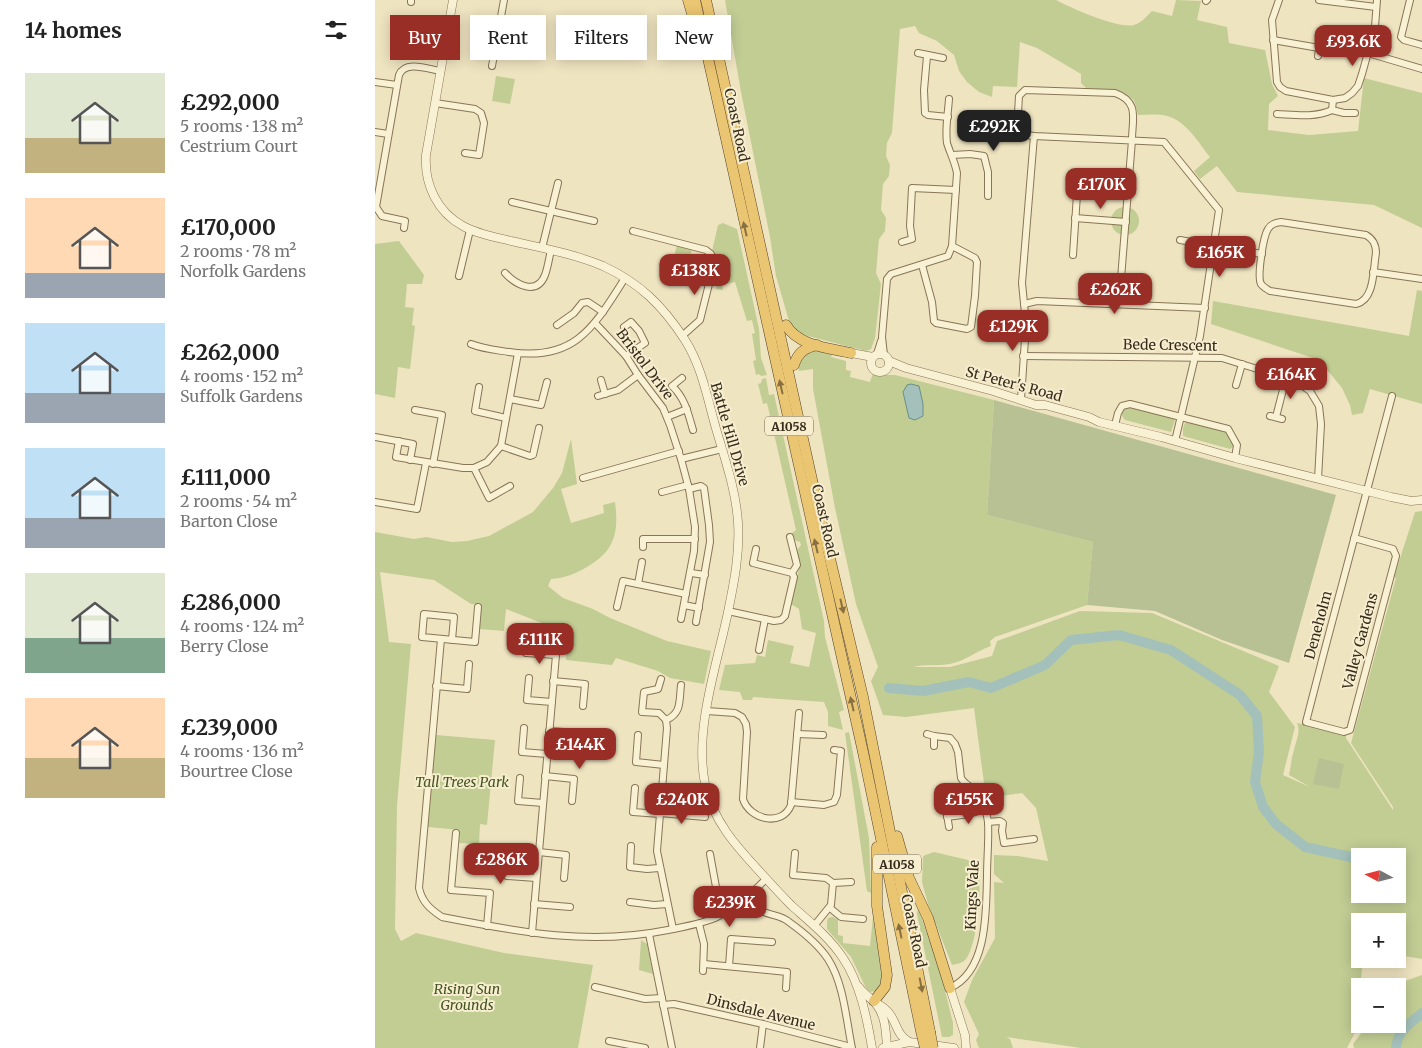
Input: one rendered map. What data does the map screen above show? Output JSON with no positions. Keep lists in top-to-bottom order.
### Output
{
  "streets": {
    "highway": ["Coast Road", "A1058"],
    "street": [
      "Bede Crescent",
      "Bristol Drive",
      "St Peter's Road",
      "Battle Hill Drive",
      "Deneholm",
      "Valley Gardens",
      "Kings Vale",
      "Dinsdale Avenue"
    ]
  },
  "crossings": [
    ["Bede Crescent", "St Peter's Road"],
    ["St Peter's Road", "Deneholm"],
    ["Deneholm", "Valley Gardens"]
  ],
  "parks": ["Tall Trees Park", "Rising Sun Grounds"],
  "north": "left",
  "page": {
    "heading": "14 homes",
    "chip": [
      "Buy",
      "Rent",
      "Filters",
      "New"
    ],
    "price": [
      "£93.6K",
      "£292K",
      "£170K",
      "£165K",
      "£138K",
      "£262K",
      "£129K",
      "£164K",
      "£111K",
      "£144K",
      "£240K",
      "£155K",
      "£286K",
      "£239K"
    ],
    "list": [
      {
        "name": "£292,000",
        "note": "5 rooms · 138 m² · Cestrium Court"
      },
      {
        "name": "£170,000",
        "note": "2 rooms · 78 m² · Norfolk Gardens"
      },
      {
        "name": "£262,000",
        "note": "4 rooms · 152 m² · Suffolk Gardens"
      },
      {
        "name": "£111,000",
        "note": "2 rooms · 54 m² · Barton Close"
      },
      {
        "name": "£286,000",
        "note": "4 rooms · 124 m² · Berry Close"
      },
      {
        "name": "£239,000",
        "note": "4 rooms · 136 m² · Bourtree Close"
      }
    ],
    "map_buttons": ["+", "−"]
  }
}
